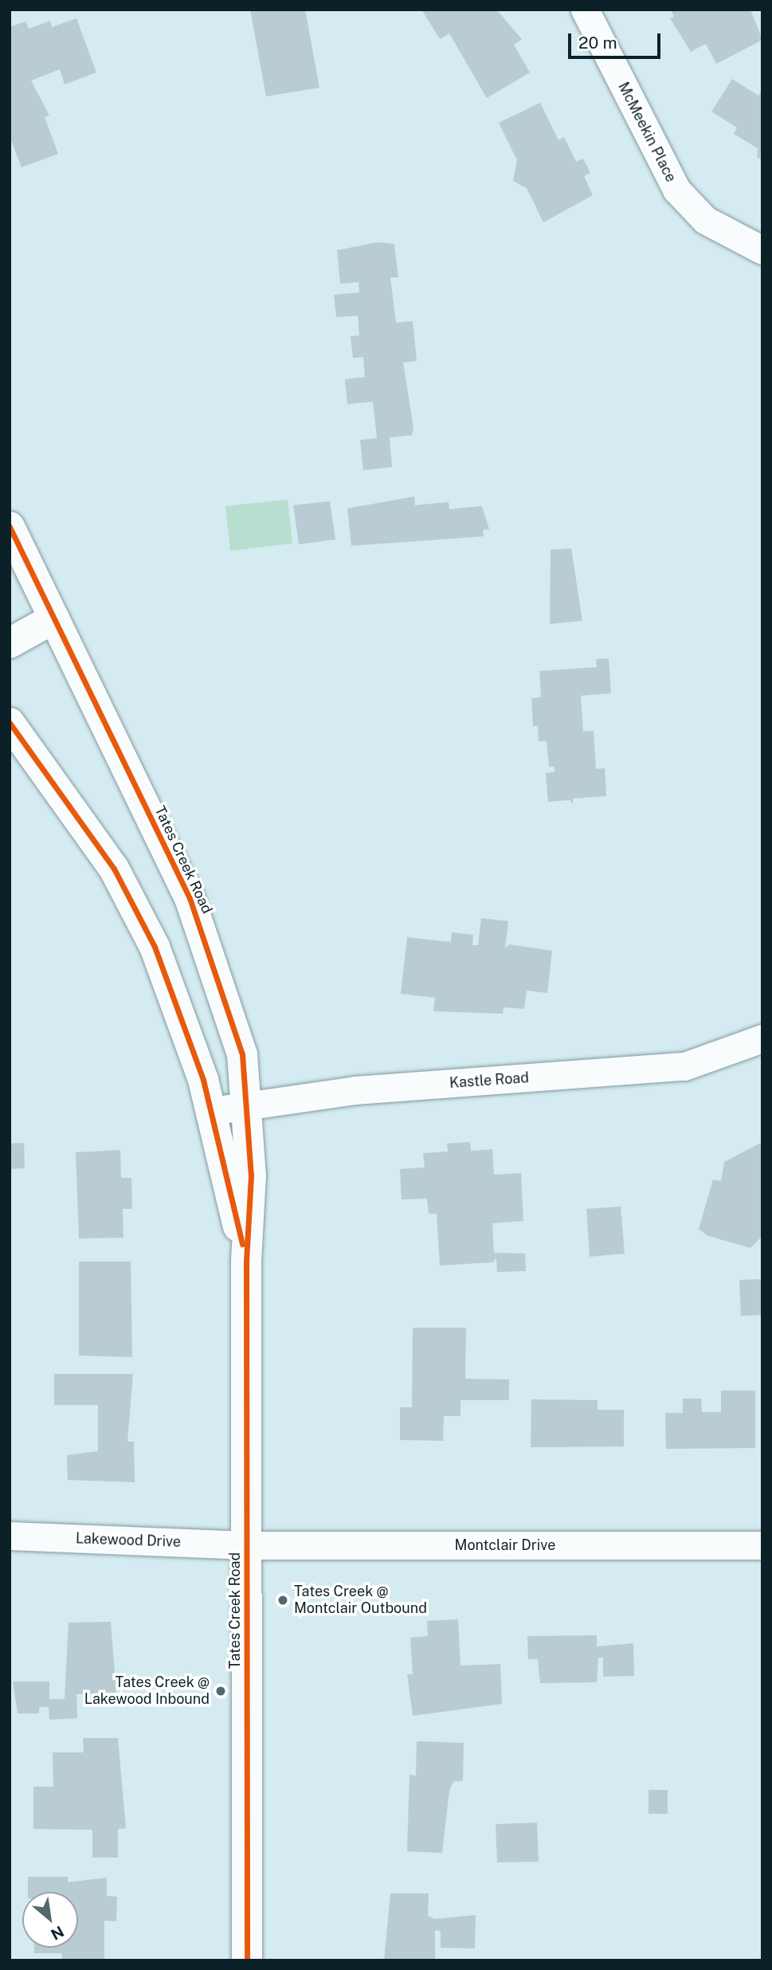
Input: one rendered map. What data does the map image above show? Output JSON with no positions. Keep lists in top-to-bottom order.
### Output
{
  "streets": {
    "main road": ["Tates Creek Road"],
    "street": [
      "McMeekin Place",
      "Kastle Road",
      "Lakewood Drive",
      "Montclair Drive"
    ]
  },
  "crossings": [
    ["Tates Creek Road", "Kastle Road"],
    ["Tates Creek Road", "Lakewood Drive"],
    ["Tates Creek Road", "Montclair Drive"],
    ["Lakewood Drive", "Montclair Drive"]
  ],
  "places": ["Tates Creek @ Montclair Outbound", "Tates Creek @ Lakewood Inbound"],
  "scale_bar": "20 m",
  "north": "bottom right"
}
